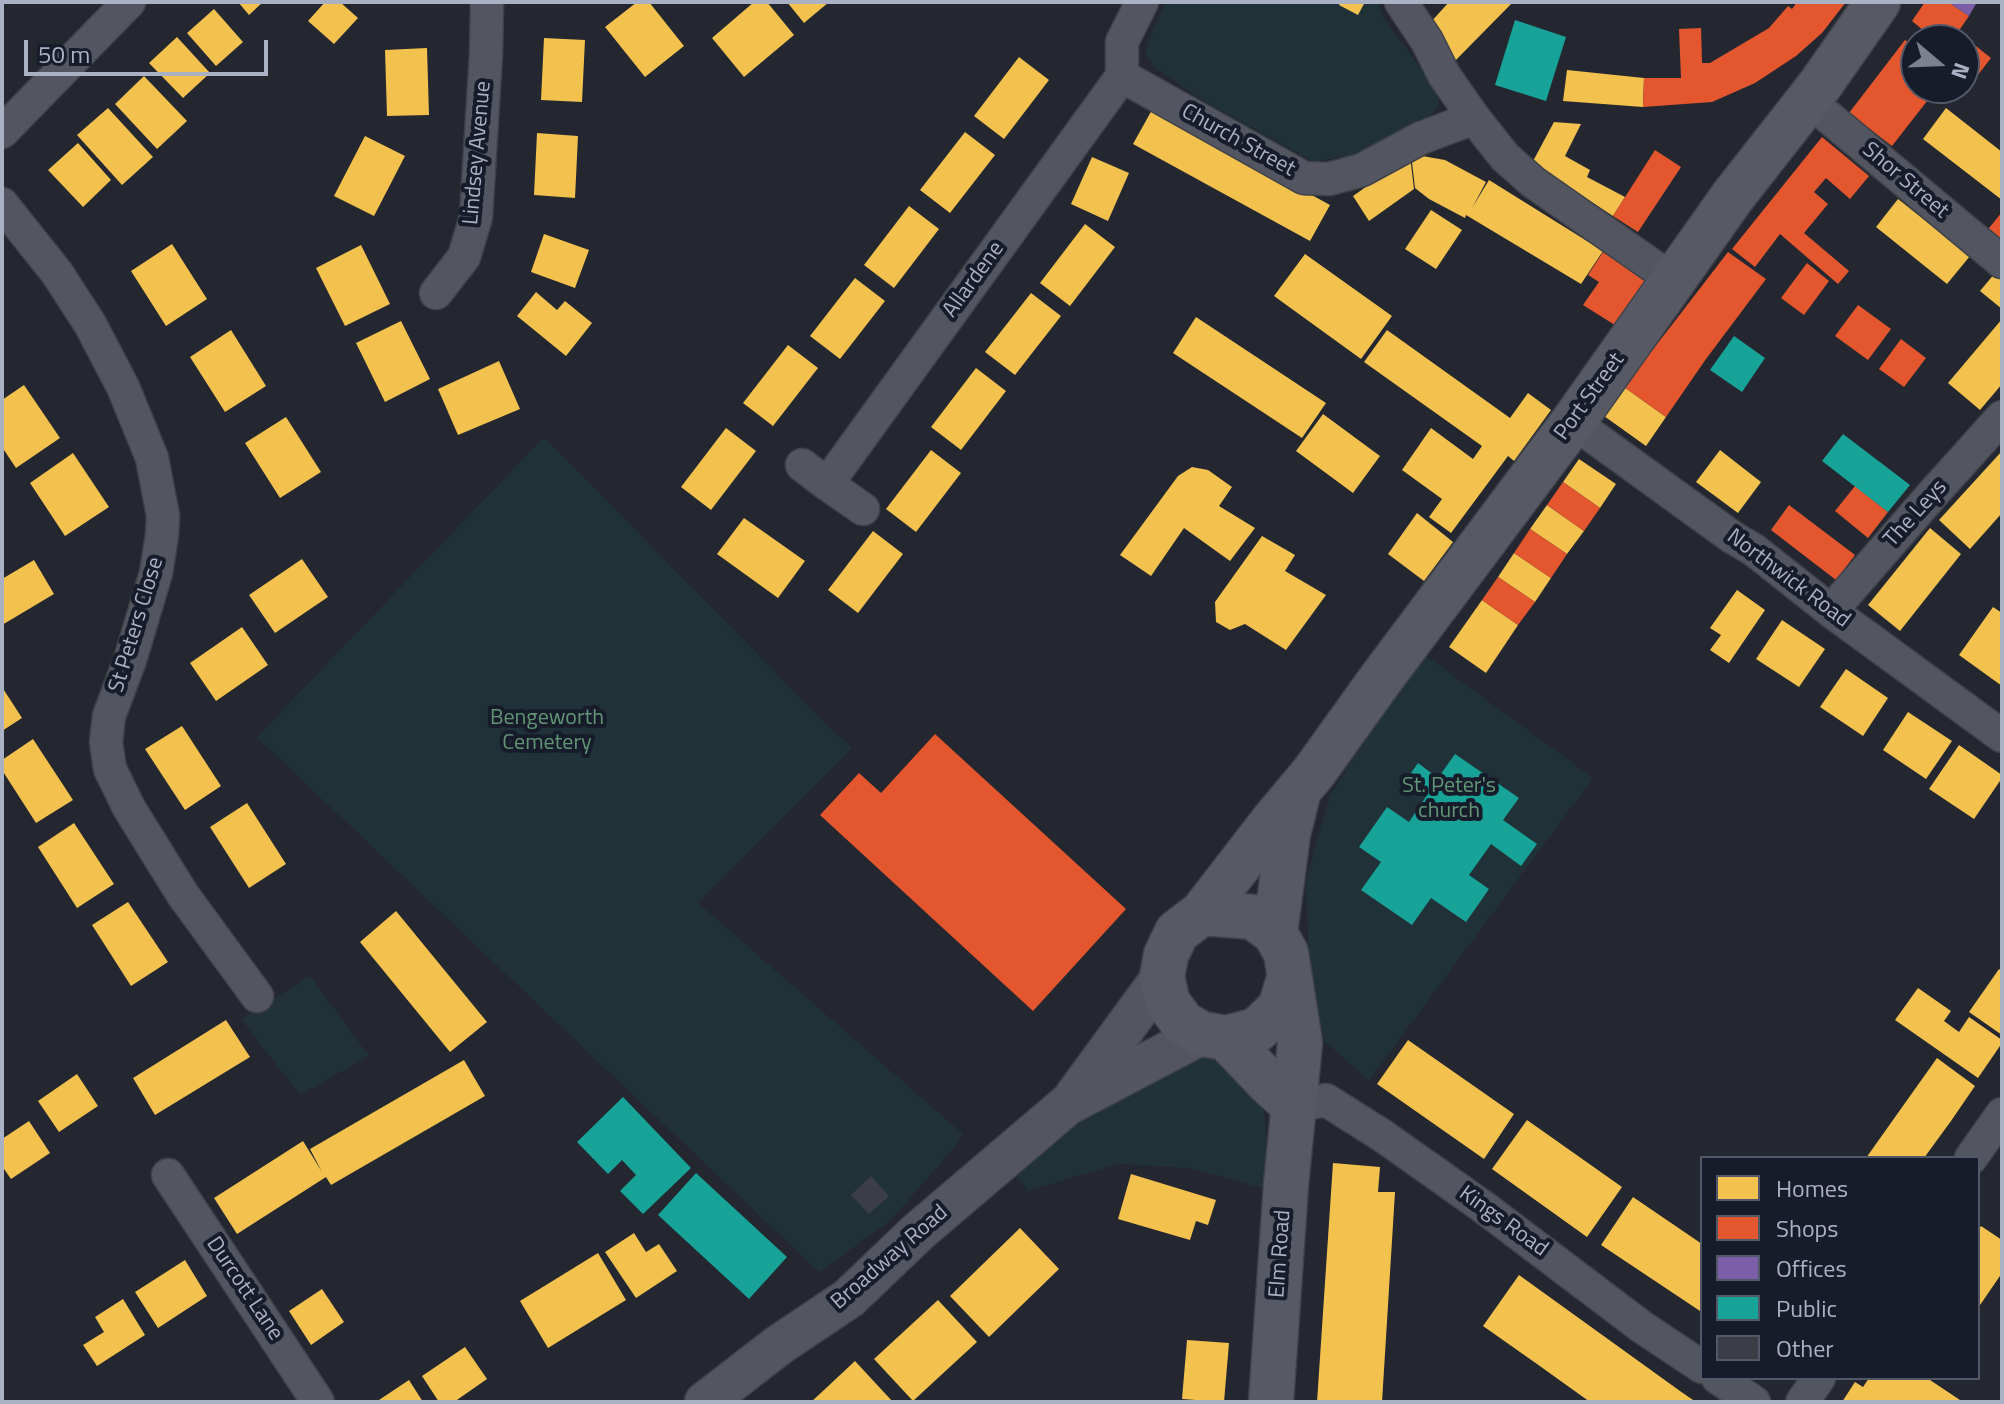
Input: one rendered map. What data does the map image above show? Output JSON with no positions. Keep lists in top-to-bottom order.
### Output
{
  "streets": {
    "main road": ["Port Street", "Elm Road"],
    "street": [
      "Church Street",
      "Lindsey Avenue",
      "Shor Street",
      "Allardene",
      "The Leys",
      "Northwick Road",
      "St Peters Close",
      "Kings Road",
      "Broadway Road",
      "Durcott Lane"
    ]
  },
  "crossings": [
    ["Church Street", "Allardene"],
    ["Shor Street", "Port Street"],
    ["Port Street", "Northwick Road"],
    ["Port Street", "Elm Road"],
    ["Port Street", "Broadway Road"],
    ["The Leys", "Northwick Road"],
    ["Kings Road", "Elm Road"],
    ["Elm Road", "Broadway Road"]
  ],
  "parks": ["Bengeworth Cemetery", "St. Peter's church"],
  "legend": [
    "Homes",
    "Shops",
    "Offices",
    "Public",
    "Other"
  ],
  "scale_bar": "50 m",
  "north": "right"
}
